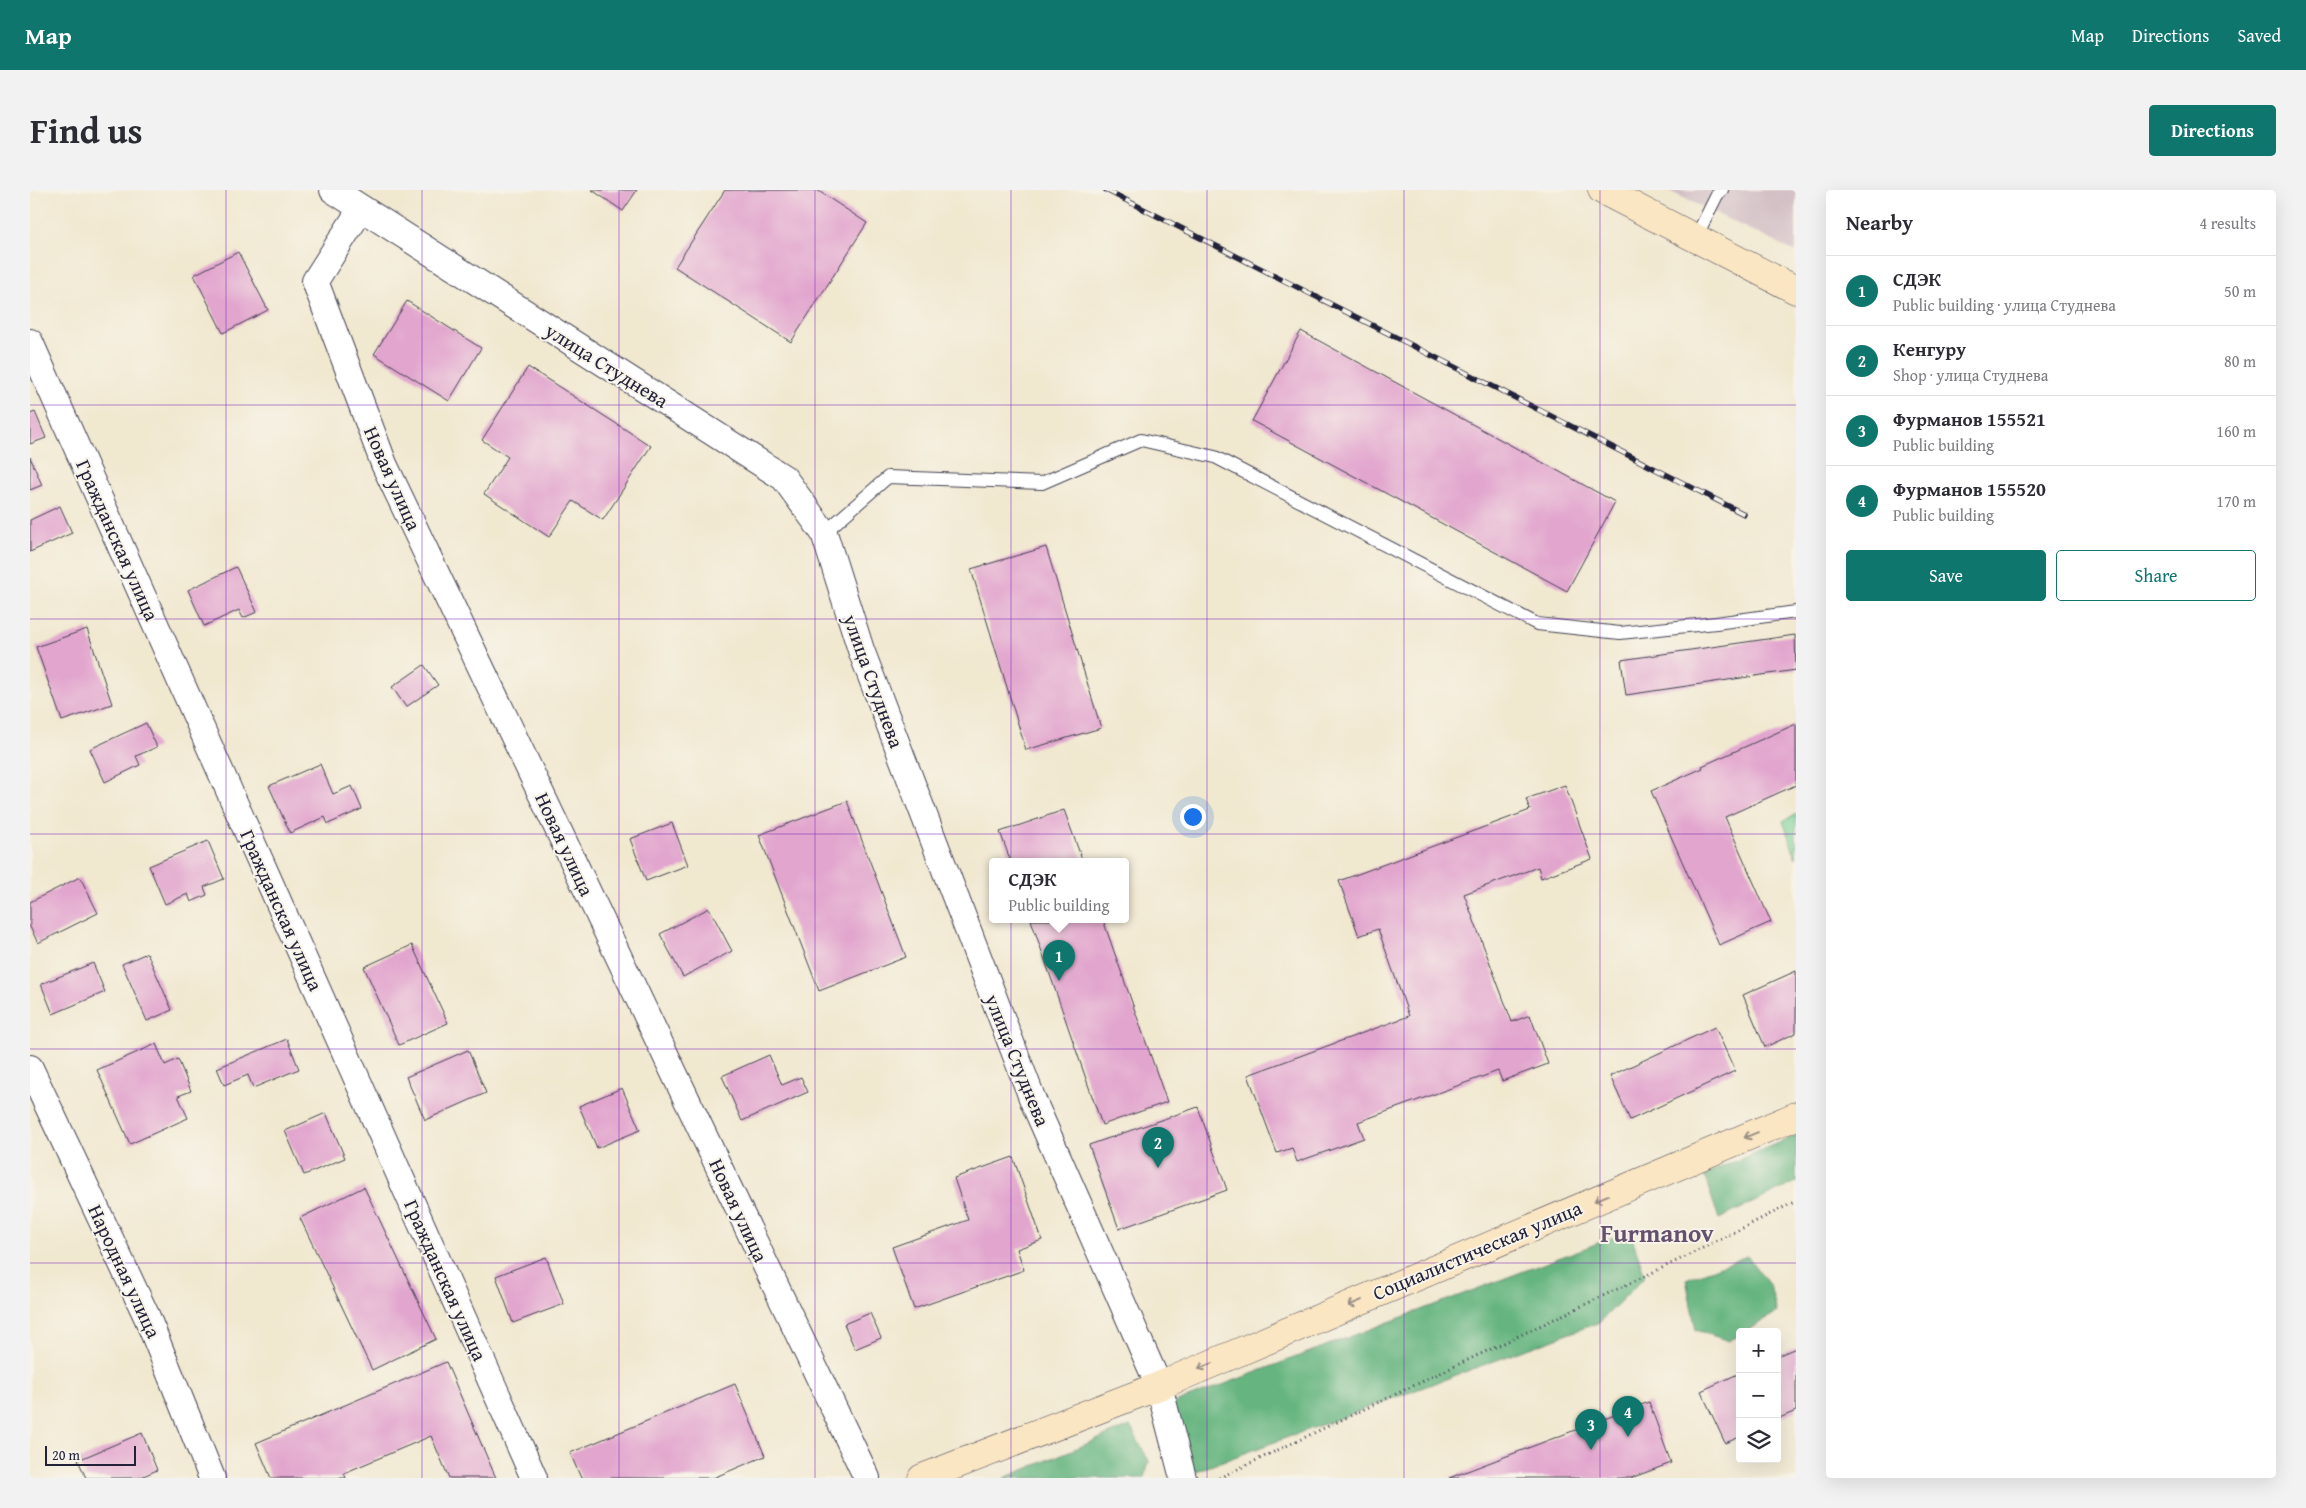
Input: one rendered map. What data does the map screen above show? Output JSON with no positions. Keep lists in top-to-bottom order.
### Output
{
  "streets": {
    "main road": ["Социалистическая улица"],
    "street": [
      "улица Студнева",
      "Новая улица",
      "Гражданская улица",
      "Народная улица"
    ]
  },
  "crossings": [
    ["улица Студнева", "Новая улица"],
    ["улица Студнева", "Социалистическая улица"]
  ],
  "one_way": ["Социалистическая улица"],
  "districts": ["Furmanov"],
  "scale_bar": "20 m",
  "page": {
    "header": "Map",
    "nav": ["Map", "Directions", "Saved"],
    "title": "Find us",
    "buttons": [
      "Directions",
      ["Save", "Share"]
    ],
    "heading": ["Nearby", "4 results"],
    "list": [
      {
        "mark": "1",
        "name": "СДЭК",
        "note": "Public building · улица Студнева",
        "value": "50 m"
      },
      {
        "mark": "2",
        "name": "Кенгуру",
        "note": "Shop · улица Студнева",
        "value": "80 m"
      },
      {
        "mark": "3",
        "name": "Фурманов 155521",
        "note": "Public building",
        "value": "160 m"
      },
      {
        "mark": "4",
        "name": "Фурманов 155520",
        "note": "Public building",
        "value": "170 m"
      }
    ],
    "popup": ["СДЭК", "Public building"],
    "pins": [
      "1",
      "2",
      "4",
      "3"
    ],
    "map_buttons": ["+", "−"],
    "scale": "20 m"
  }
}
